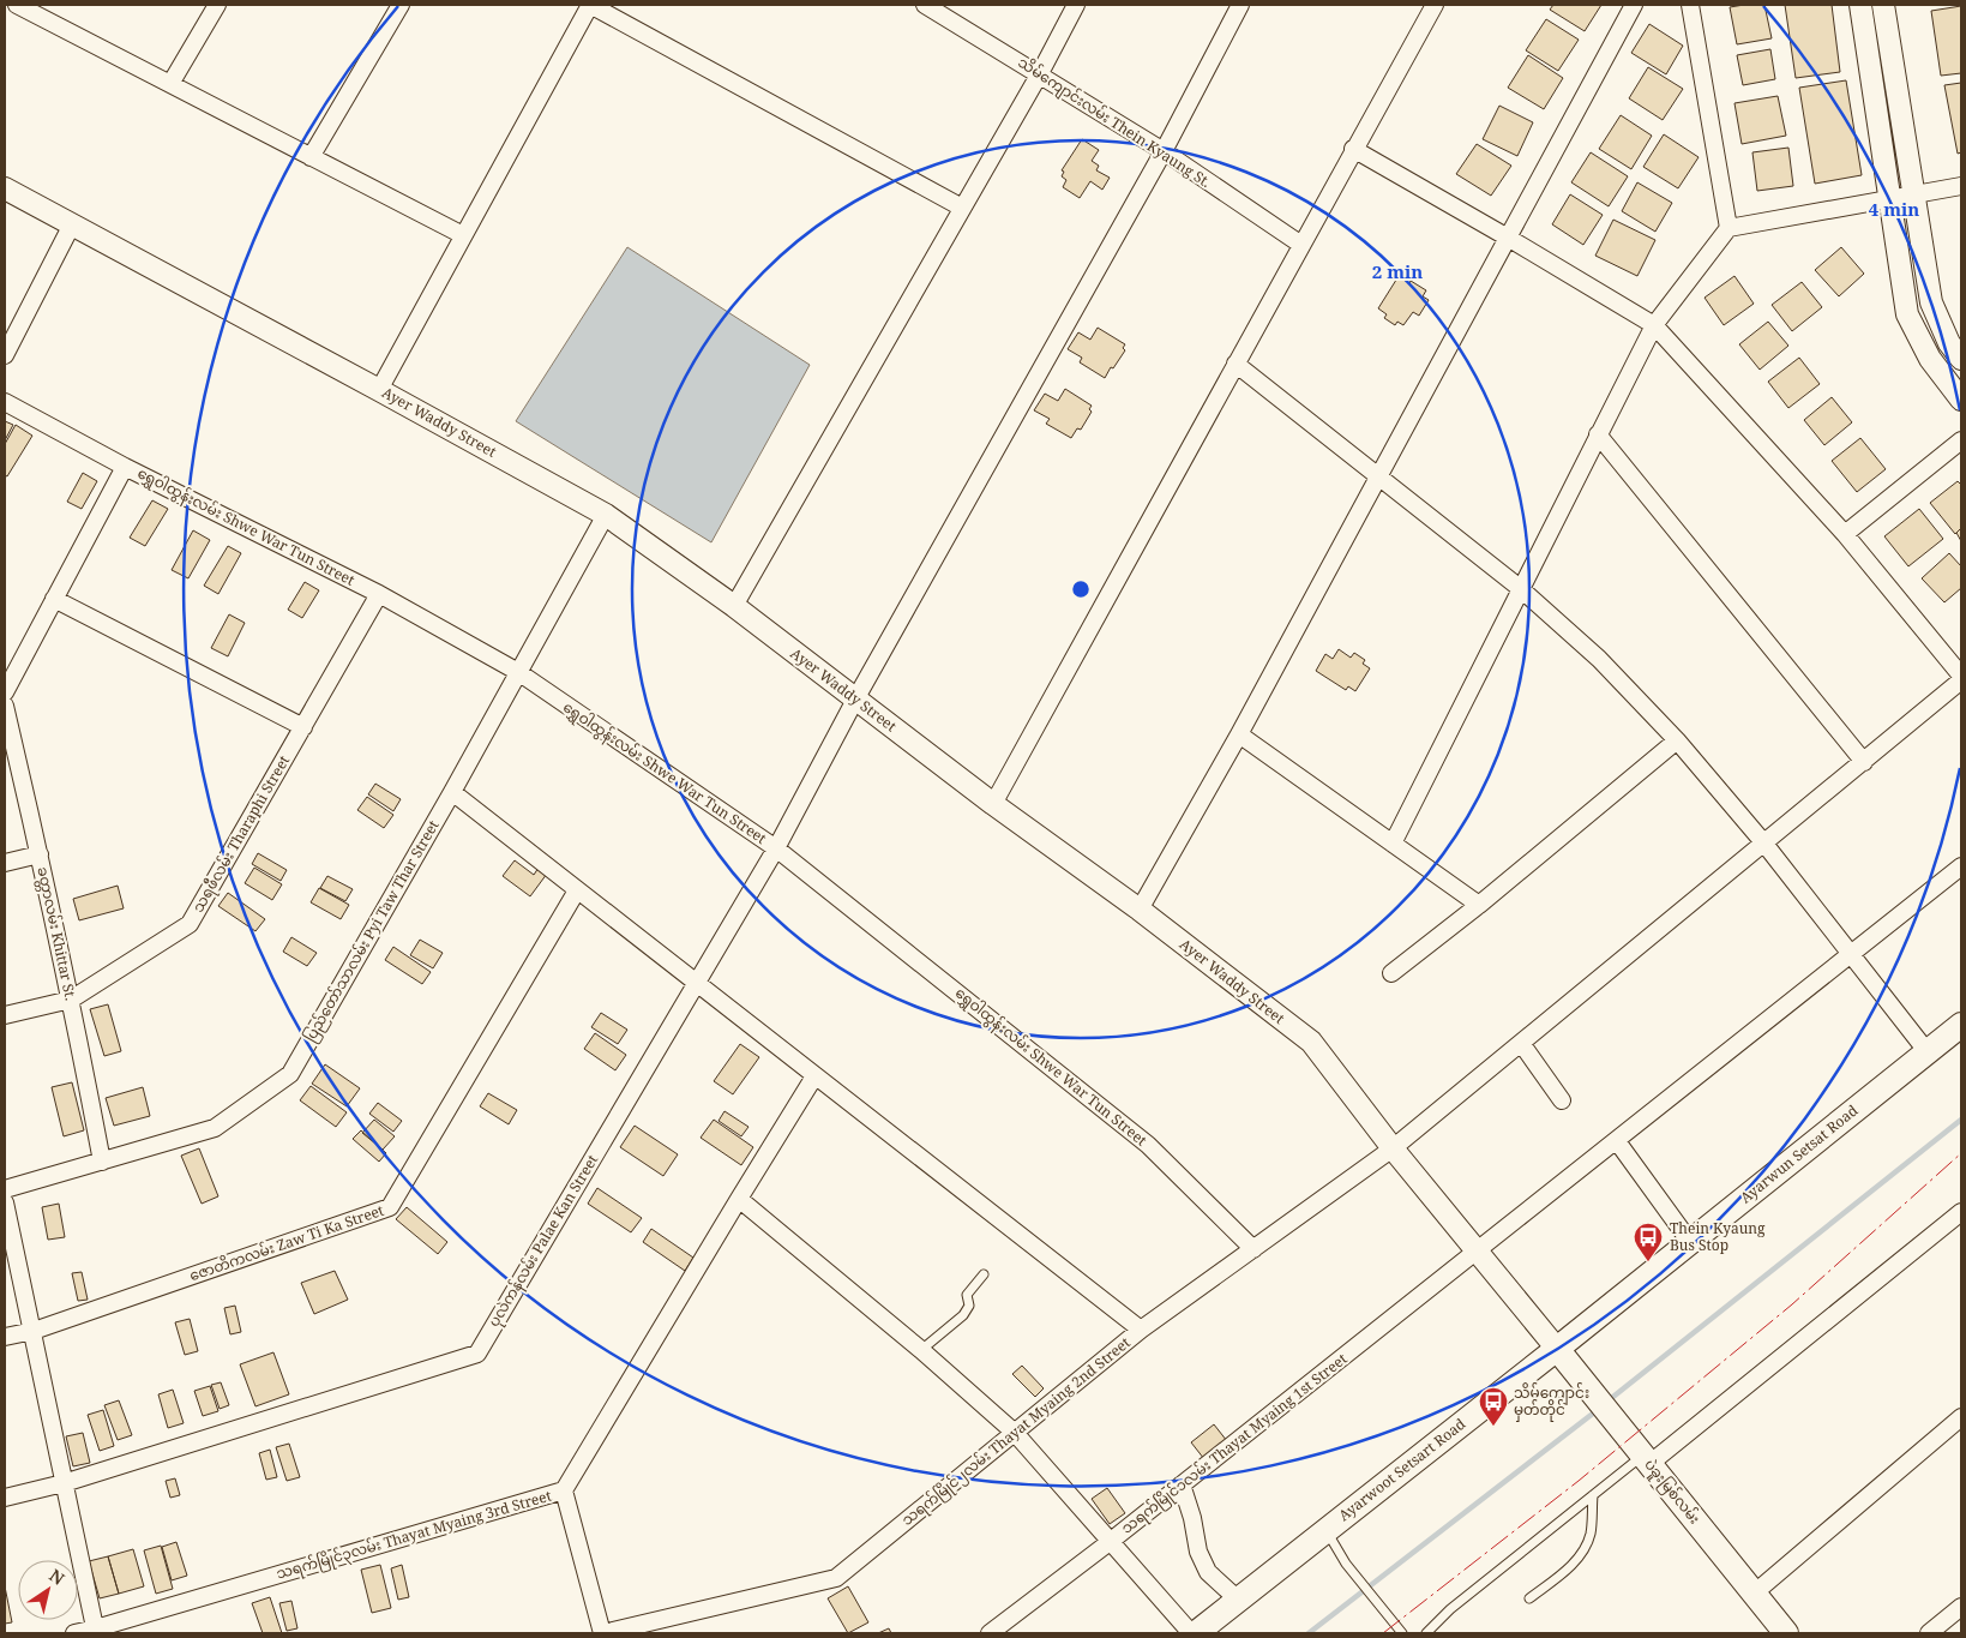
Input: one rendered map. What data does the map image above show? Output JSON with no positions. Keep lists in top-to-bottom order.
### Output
{
  "streets": {
    "main road": ["Ayarwun Setsat Road", "Ayarwoot Setsart Road", "ပဲခူးမြစ်လမ်း"],
    "street": [
      "သိမ်ကျောင်းလမ်း Thein Kyaung St.",
      "Ayer Waddy Street",
      "ရွှေဝါထွန်းလမ်း Shwe War Tun Street",
      "သရဖီလမ်း Tharaphi Street",
      "ပြည်တော်သာလမ်း Pyi Taw Thar Street",
      "ခတ္တာလမ်း Khittar St.",
      "ပုလဲကန်လမ်း Palae Kan Street",
      "ဇောတိကလမ်း Zaw Ti Ka Street",
      "သရက်မြိုင်၂လမ်း Thayat Myaing 2nd Street",
      "သရက်မြိုင်၁လမ်း Thayat Myaing 1st Street",
      "သရက်မြိုင်၃လမ်း Thayat Myaing 3rd Street"
    ]
  },
  "crossings": [
    ["သိမ်ကျောင်းလမ်း Thein Kyaung St.", "ပုလဲကန်လမ်း Palae Kan Street"],
    ["Ayer Waddy Street", "ပြည်တော်သာလမ်း Pyi Taw Thar Street"],
    ["Ayer Waddy Street", "ပုလဲကန်လမ်း Palae Kan Street"],
    ["Ayer Waddy Street", "သရက်မြိုင်၂လမ်း Thayat Myaing 2nd Street"],
    ["Ayer Waddy Street", "သရက်မြိုင်၁လမ်း Thayat Myaing 1st Street"],
    ["Ayer Waddy Street", "Ayarwoot Setsart Road"],
    ["Ayer Waddy Street", "ပဲခူးမြစ်လမ်း"],
    ["ရွှေဝါထွန်းလမ်း Shwe War Tun Street", "သရဖီလမ်း Tharaphi Street"],
    ["ရွှေဝါထွန်းလမ်း Shwe War Tun Street", "ပြည်တော်သာလမ်း Pyi Taw Thar Street"],
    ["ရွှေဝါထွန်းလမ်း Shwe War Tun Street", "ပုလဲကန်လမ်း Palae Kan Street"],
    ["ရွှေဝါထွန်းလမ်း Shwe War Tun Street", "သရက်မြိုင်၂လမ်း Thayat Myaing 2nd Street"],
    ["သရဖီလမ်း Tharaphi Street", "ခတ္တာလမ်း Khittar St."],
    ["ပြည်တော်သာလမ်း Pyi Taw Thar Street", "ခတ္တာလမ်း Khittar St."],
    ["Ayarwun Setsat Road", "Ayarwoot Setsart Road"],
    ["Ayarwoot Setsart Road", "ပဲခူးမြစ်လမ်း"]
  ],
  "places": {
    "bus stop": ["Thein Kyaung Bus Stop", "သိမ်ကျောင်း မှတ်တိုင်"]
  },
  "north": "top right",
  "rings": ["4 min", "2 min"]
}
